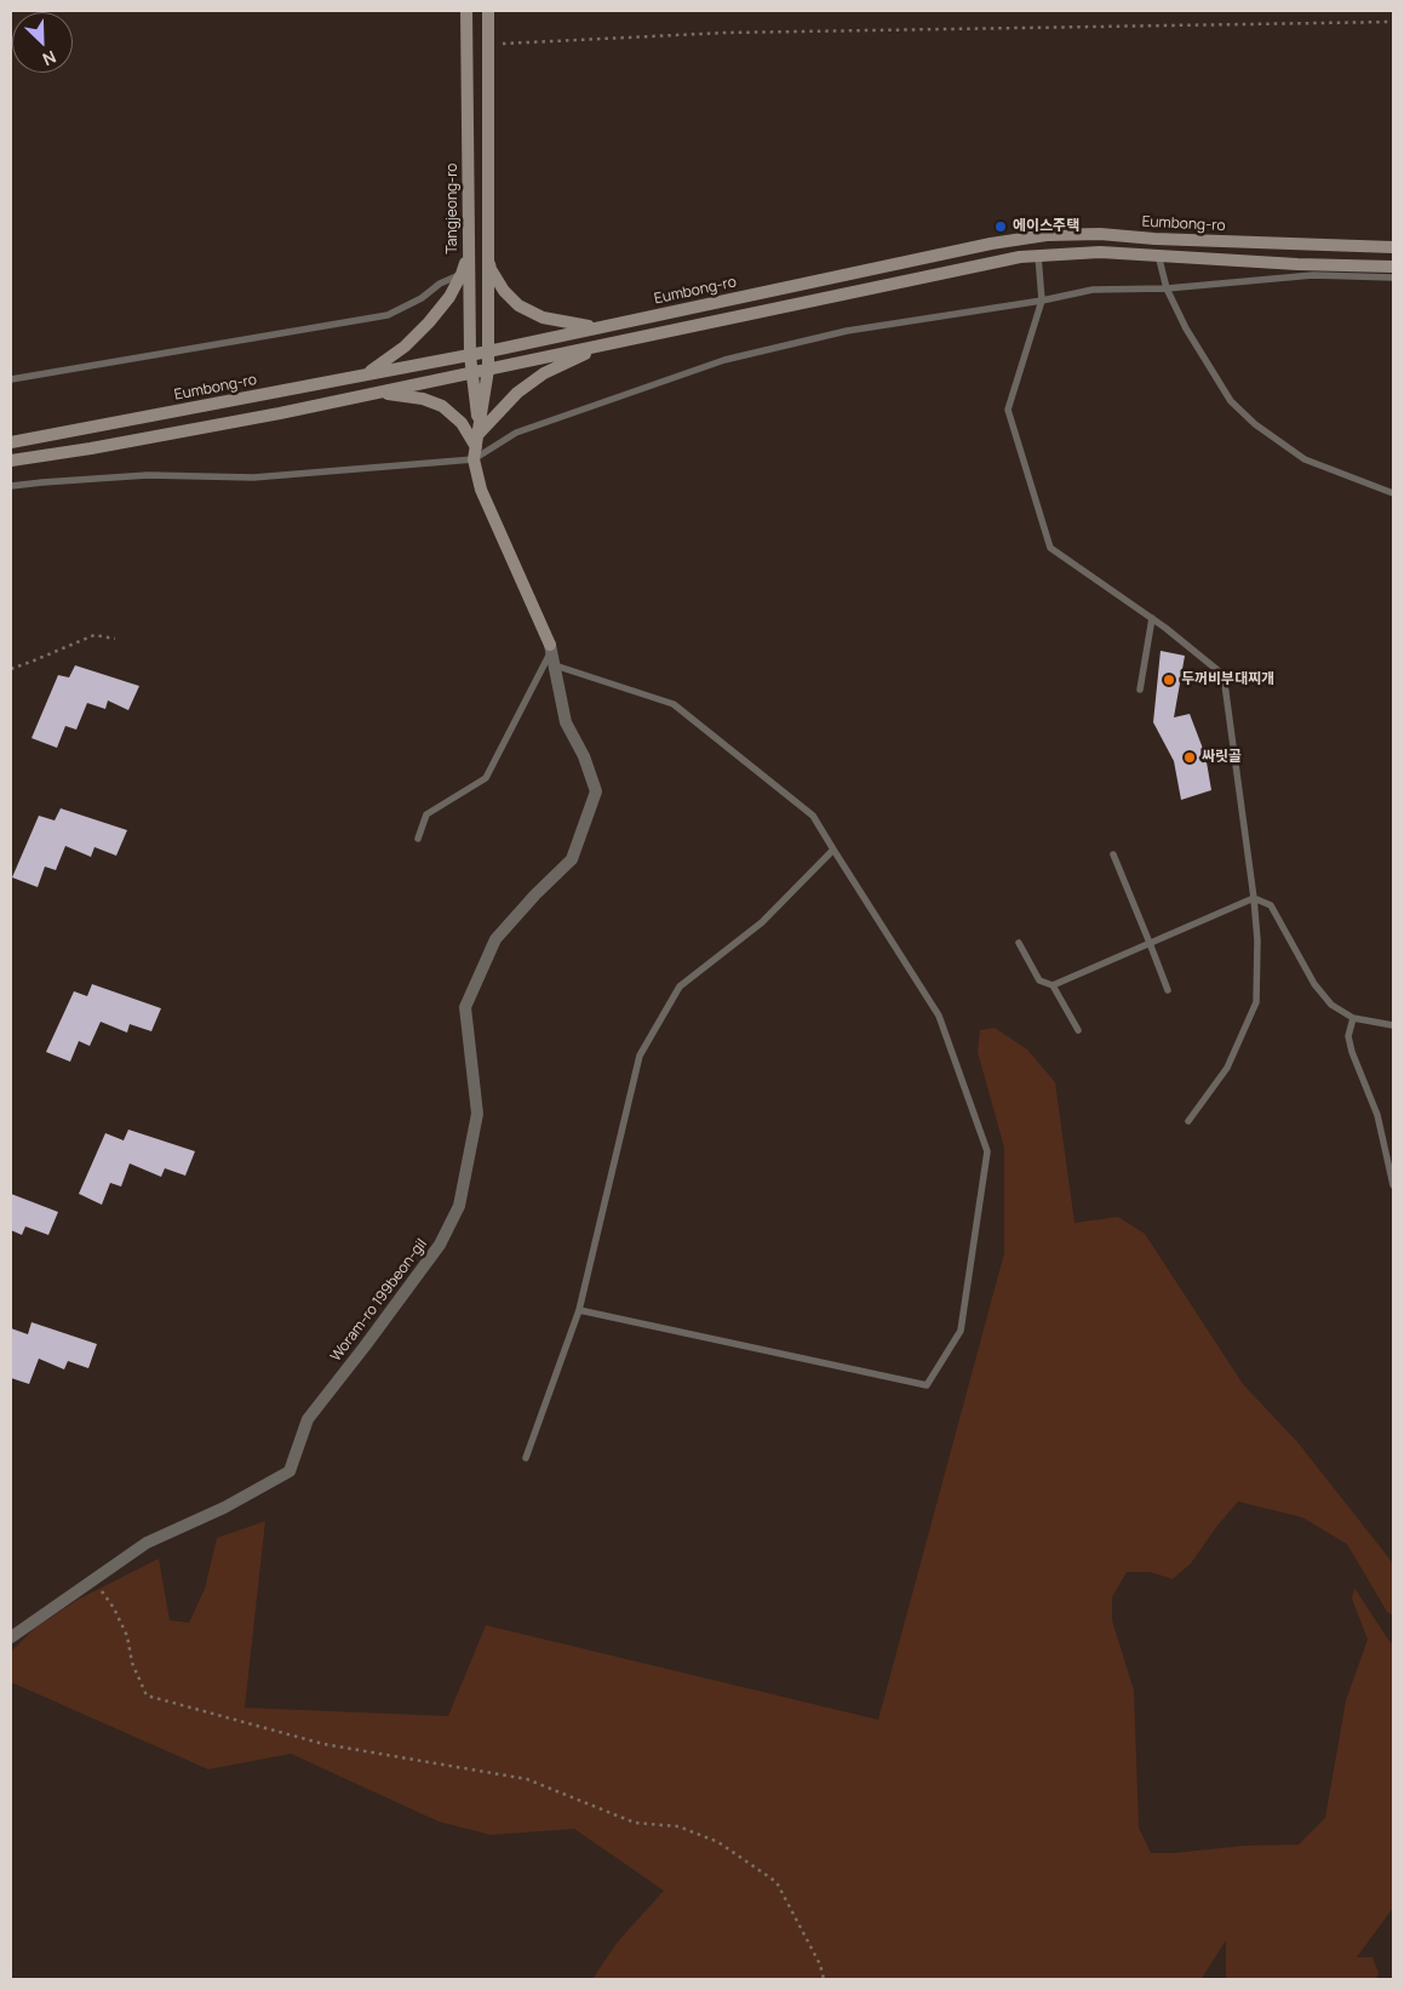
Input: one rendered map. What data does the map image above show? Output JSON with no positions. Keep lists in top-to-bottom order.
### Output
{
  "streets": {
    "main road": ["Tangjeong-ro", "Eumbong-ro"],
    "street": ["Woram-ro 199beon-gil"]
  },
  "crossings": [
    ["Tangjeong-ro", "Eumbong-ro"]
  ],
  "places": ["에이스주택", "두꺼비부대찌개", "싸릿골"],
  "north": "bottom right"
}
